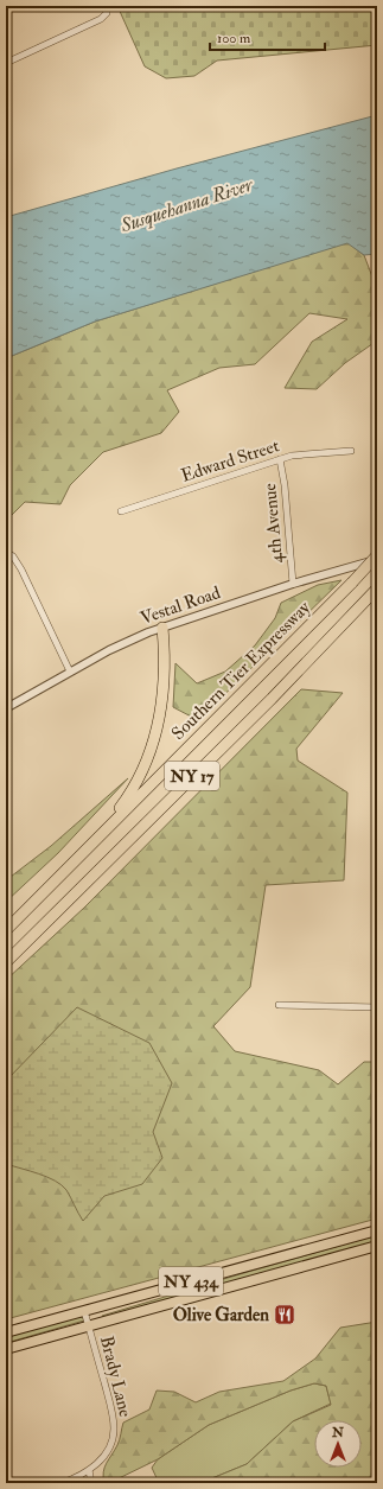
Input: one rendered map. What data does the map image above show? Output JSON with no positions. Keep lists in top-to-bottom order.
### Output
{
  "streets": {
    "highway": ["Southern Tier Expressway", "NY 17"],
    "main road": ["NY 434"],
    "street": [
      "Edward Street",
      "4th Avenue",
      "Vestal Road",
      "Brady Lane"
    ]
  },
  "crossings": [
    ["Edward Street", "4th Avenue"],
    ["4th Avenue", "Vestal Road"],
    ["NY 434", "Brady Lane"]
  ],
  "water": ["Susquehanna River"],
  "places": {
    "restaurant": ["Olive Garden"]
  },
  "scale_bar": "100 m",
  "north": "top"
}
